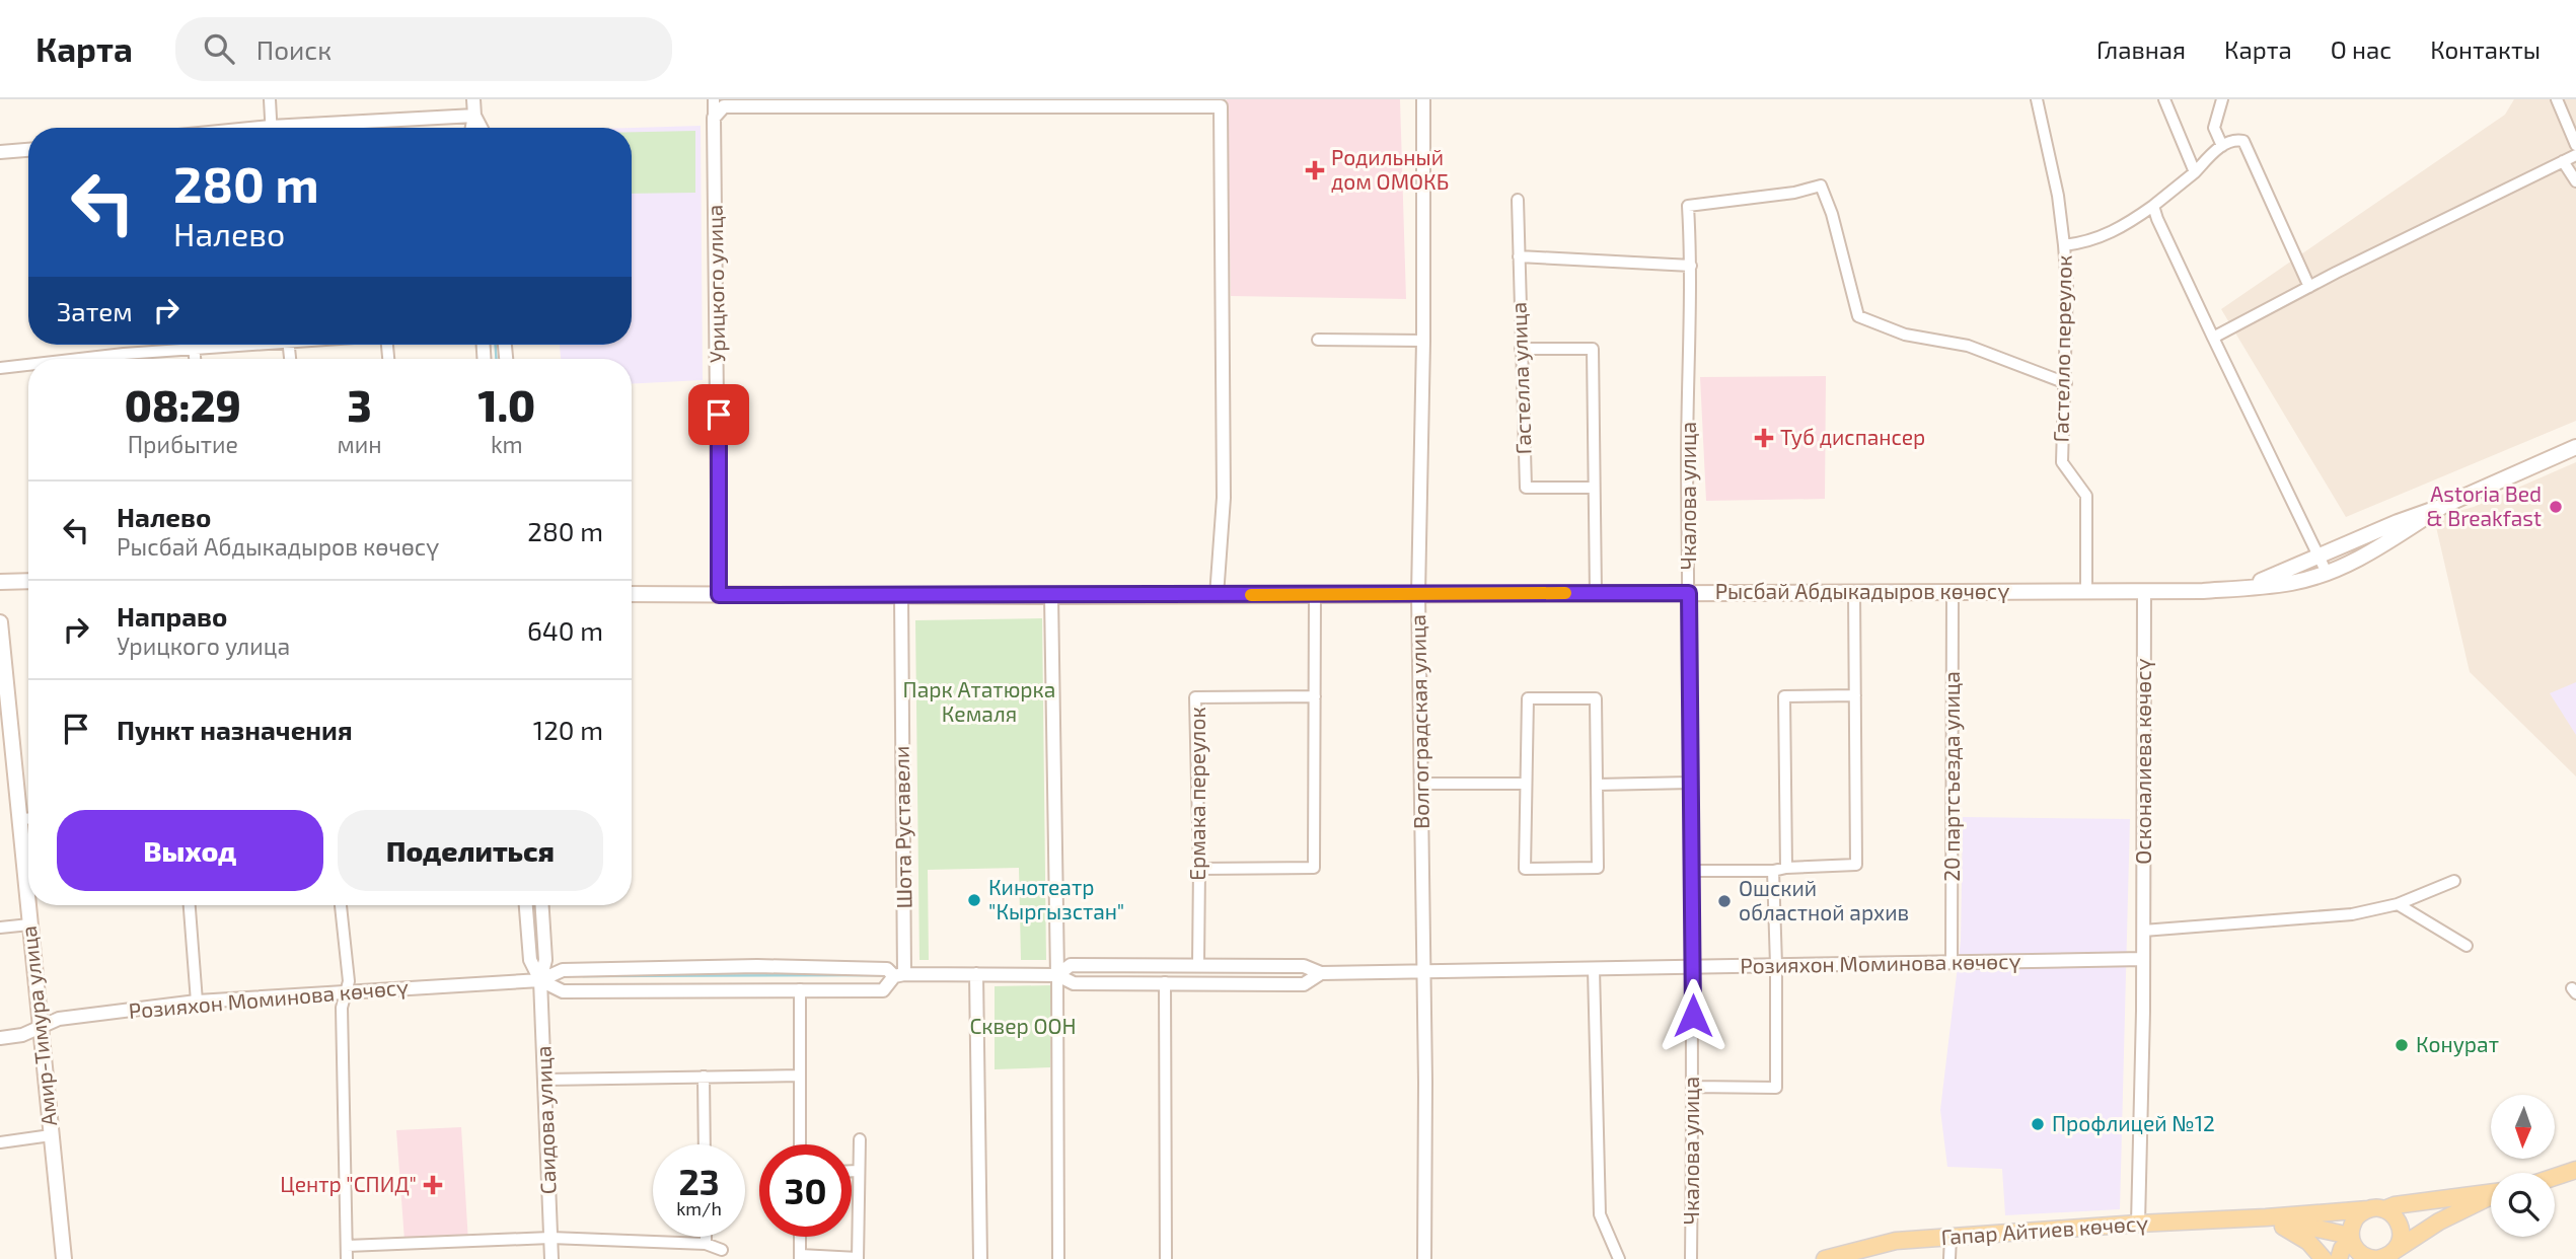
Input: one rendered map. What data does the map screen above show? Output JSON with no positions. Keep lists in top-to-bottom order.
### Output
{
  "streets": {
    "main road": ["Рысбай Абдыкадыров көчөсү", "Амир-Тимура улица", "Гапар Айтиев көчөсү"],
    "street": [
      "Урицкого улица",
      "Гастелло переулок",
      "Гастелла улица",
      "Чкалова улица",
      "Волгоградская улица",
      "Осконалиева көчөсү",
      "20 партсъезда улица",
      "Ермака переулок",
      "Шота Руставели",
      "Розияхон Моминова көчөсү",
      "Саидова улица"
    ]
  },
  "crossings": [
    ["Урицкого улица", "Рысбай Абдыкадыров көчөсү"],
    ["Гастелло переулок", "Чкалова улица"],
    ["Гастелло переулок", "Рысбай Абдыкадыров көчөсү"],
    ["Чкалова улица", "Рысбай Абдыкадыров көчөсү"],
    ["Чкалова улица", "Розияхон Моминова көчөсү"],
    ["Рысбай Абдыкадыров көчөсү", "Волгоградская улица"],
    ["Рысбай Абдыкадыров көчөсү", "Осконалиева көчөсү"],
    ["Рысбай Абдыкадыров көчөсү", "20 партсъезда улица"],
    ["Рысбай Абдыкадыров көчөсү", "Шота Руставели"],
    ["Волгоградская улица", "Розияхон Моминова көчөсү"],
    ["Осконалиева көчөсү", "Розияхон Моминова көчөсү"],
    ["Осконалиева көчөсү", "Гапар Айтиев көчөсү"],
    ["20 партсъезда улица", "Розияхон Моминова көчөсү"],
    ["Ермака переулок", "Розияхон Моминова көчөсү"],
    ["Шота Руставели", "Розияхон Моминова көчөсү"],
    ["Розияхон Моминова көчөсү", "Амир-Тимура улица"],
    ["Розияхон Моминова көчөсү", "Саидова улица"]
  ],
  "parks": ["Парк Ататюрка Кемаля", "Сквер ООН"],
  "places": {
    "health": ["Родильный дом ОМОКБ", "Туб диспансер", "Центр \"СПИД\""],
    "other": [
      "Astoria Bed & Breakfast",
      "Кинотеатр \"Кыргызстан\"",
      "Ошский областной архив",
      "Конурат",
      "Профлицей №12"
    ]
  },
  "north": "bottom",
  "page": {
    "header": "Карта",
    "search": "Поиск",
    "nav": [
      "Главная",
      "Карта",
      "О нас",
      "Контакты"
    ],
    "turn": ["280 m", "Налево"],
    "then": "Затем",
    "eta": [
      "08:29",
      "Прибытие",
      "3",
      "мин",
      "1.0",
      "km"
    ],
    "list": [
      {
        "name": "Налево",
        "note": "Рысбай Абдыкадыров көчөсү",
        "value": "280 m"
      },
      {
        "name": "Направо",
        "note": "Урицкого улица",
        "value": "640 m"
      },
      {
        "name": "Пункт назначения",
        "value": "120 m"
      }
    ],
    "buttons": ["Выход", "Поделиться"],
    "speed": "23 km/h",
    "limit": "30"
  }
}
